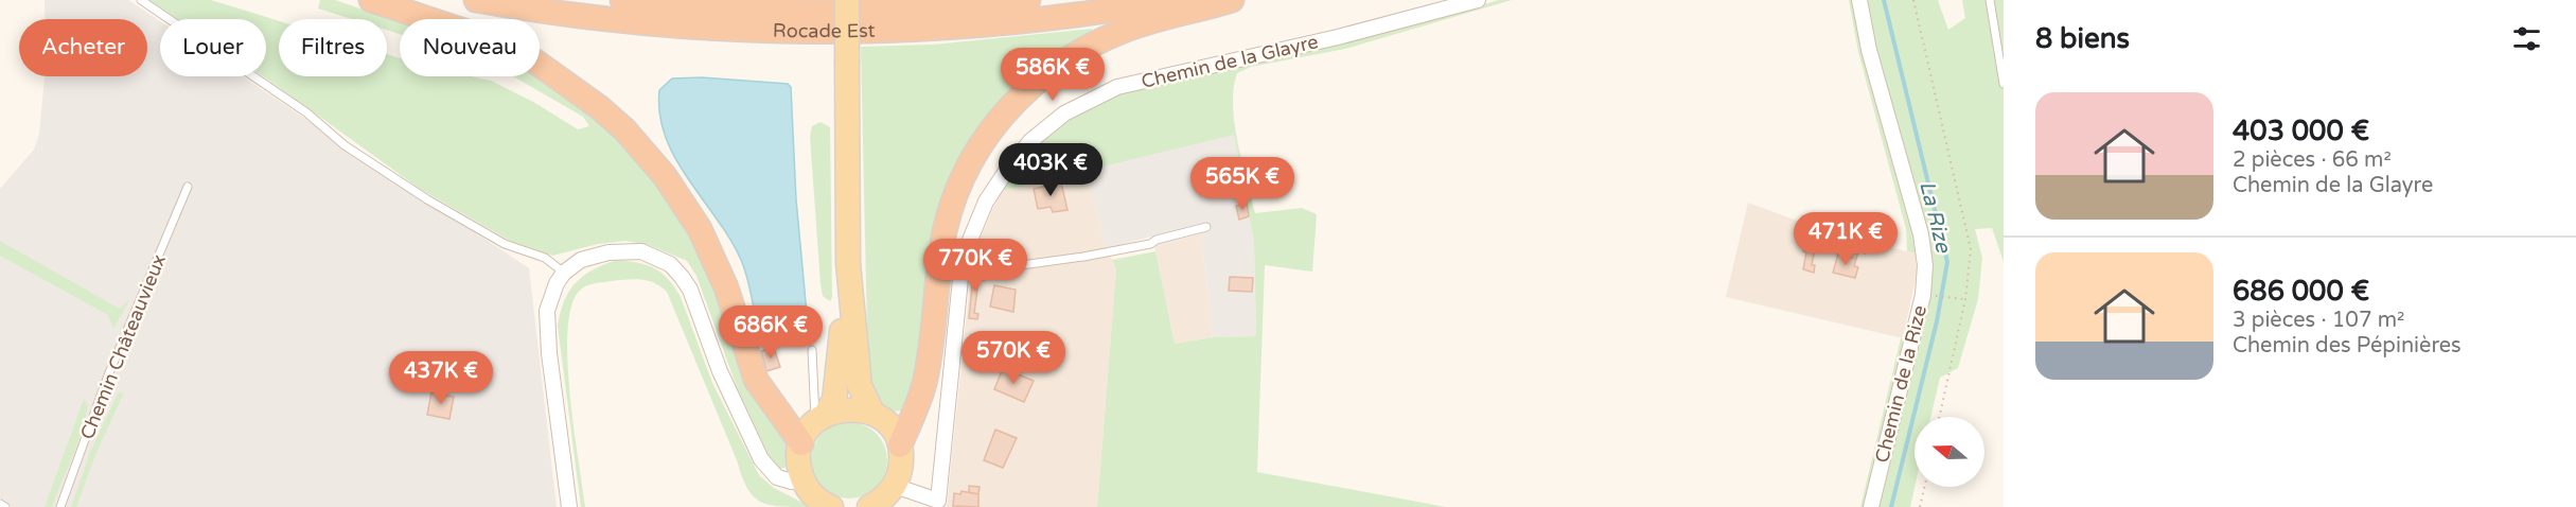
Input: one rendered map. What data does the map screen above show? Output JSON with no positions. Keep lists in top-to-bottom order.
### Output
{
  "streets": {
    "highway": ["Rocade Est"],
    "street": ["Chemin de la Glayre", "Chemin de la Rize"],
    "lane": ["Chemin Châteauvieux"]
  },
  "water": ["La Rize"],
  "north": "left",
  "page": {
    "heading": "8 biens",
    "chip": [
      "Acheter",
      "Louer",
      "Filtres",
      "Nouveau"
    ],
    "price": [
      "586K €",
      "403K €",
      "565K €",
      "471K €",
      "770K €",
      "686K €",
      "570K €",
      "437K €"
    ],
    "list": [
      {
        "name": "403 000 €",
        "note": "2 pièces · 66 m² · Chemin de la Glayre"
      },
      {
        "name": "686 000 €",
        "note": "3 pièces · 107 m² · Chemin des Pépinières"
      }
    ]
  }
}
